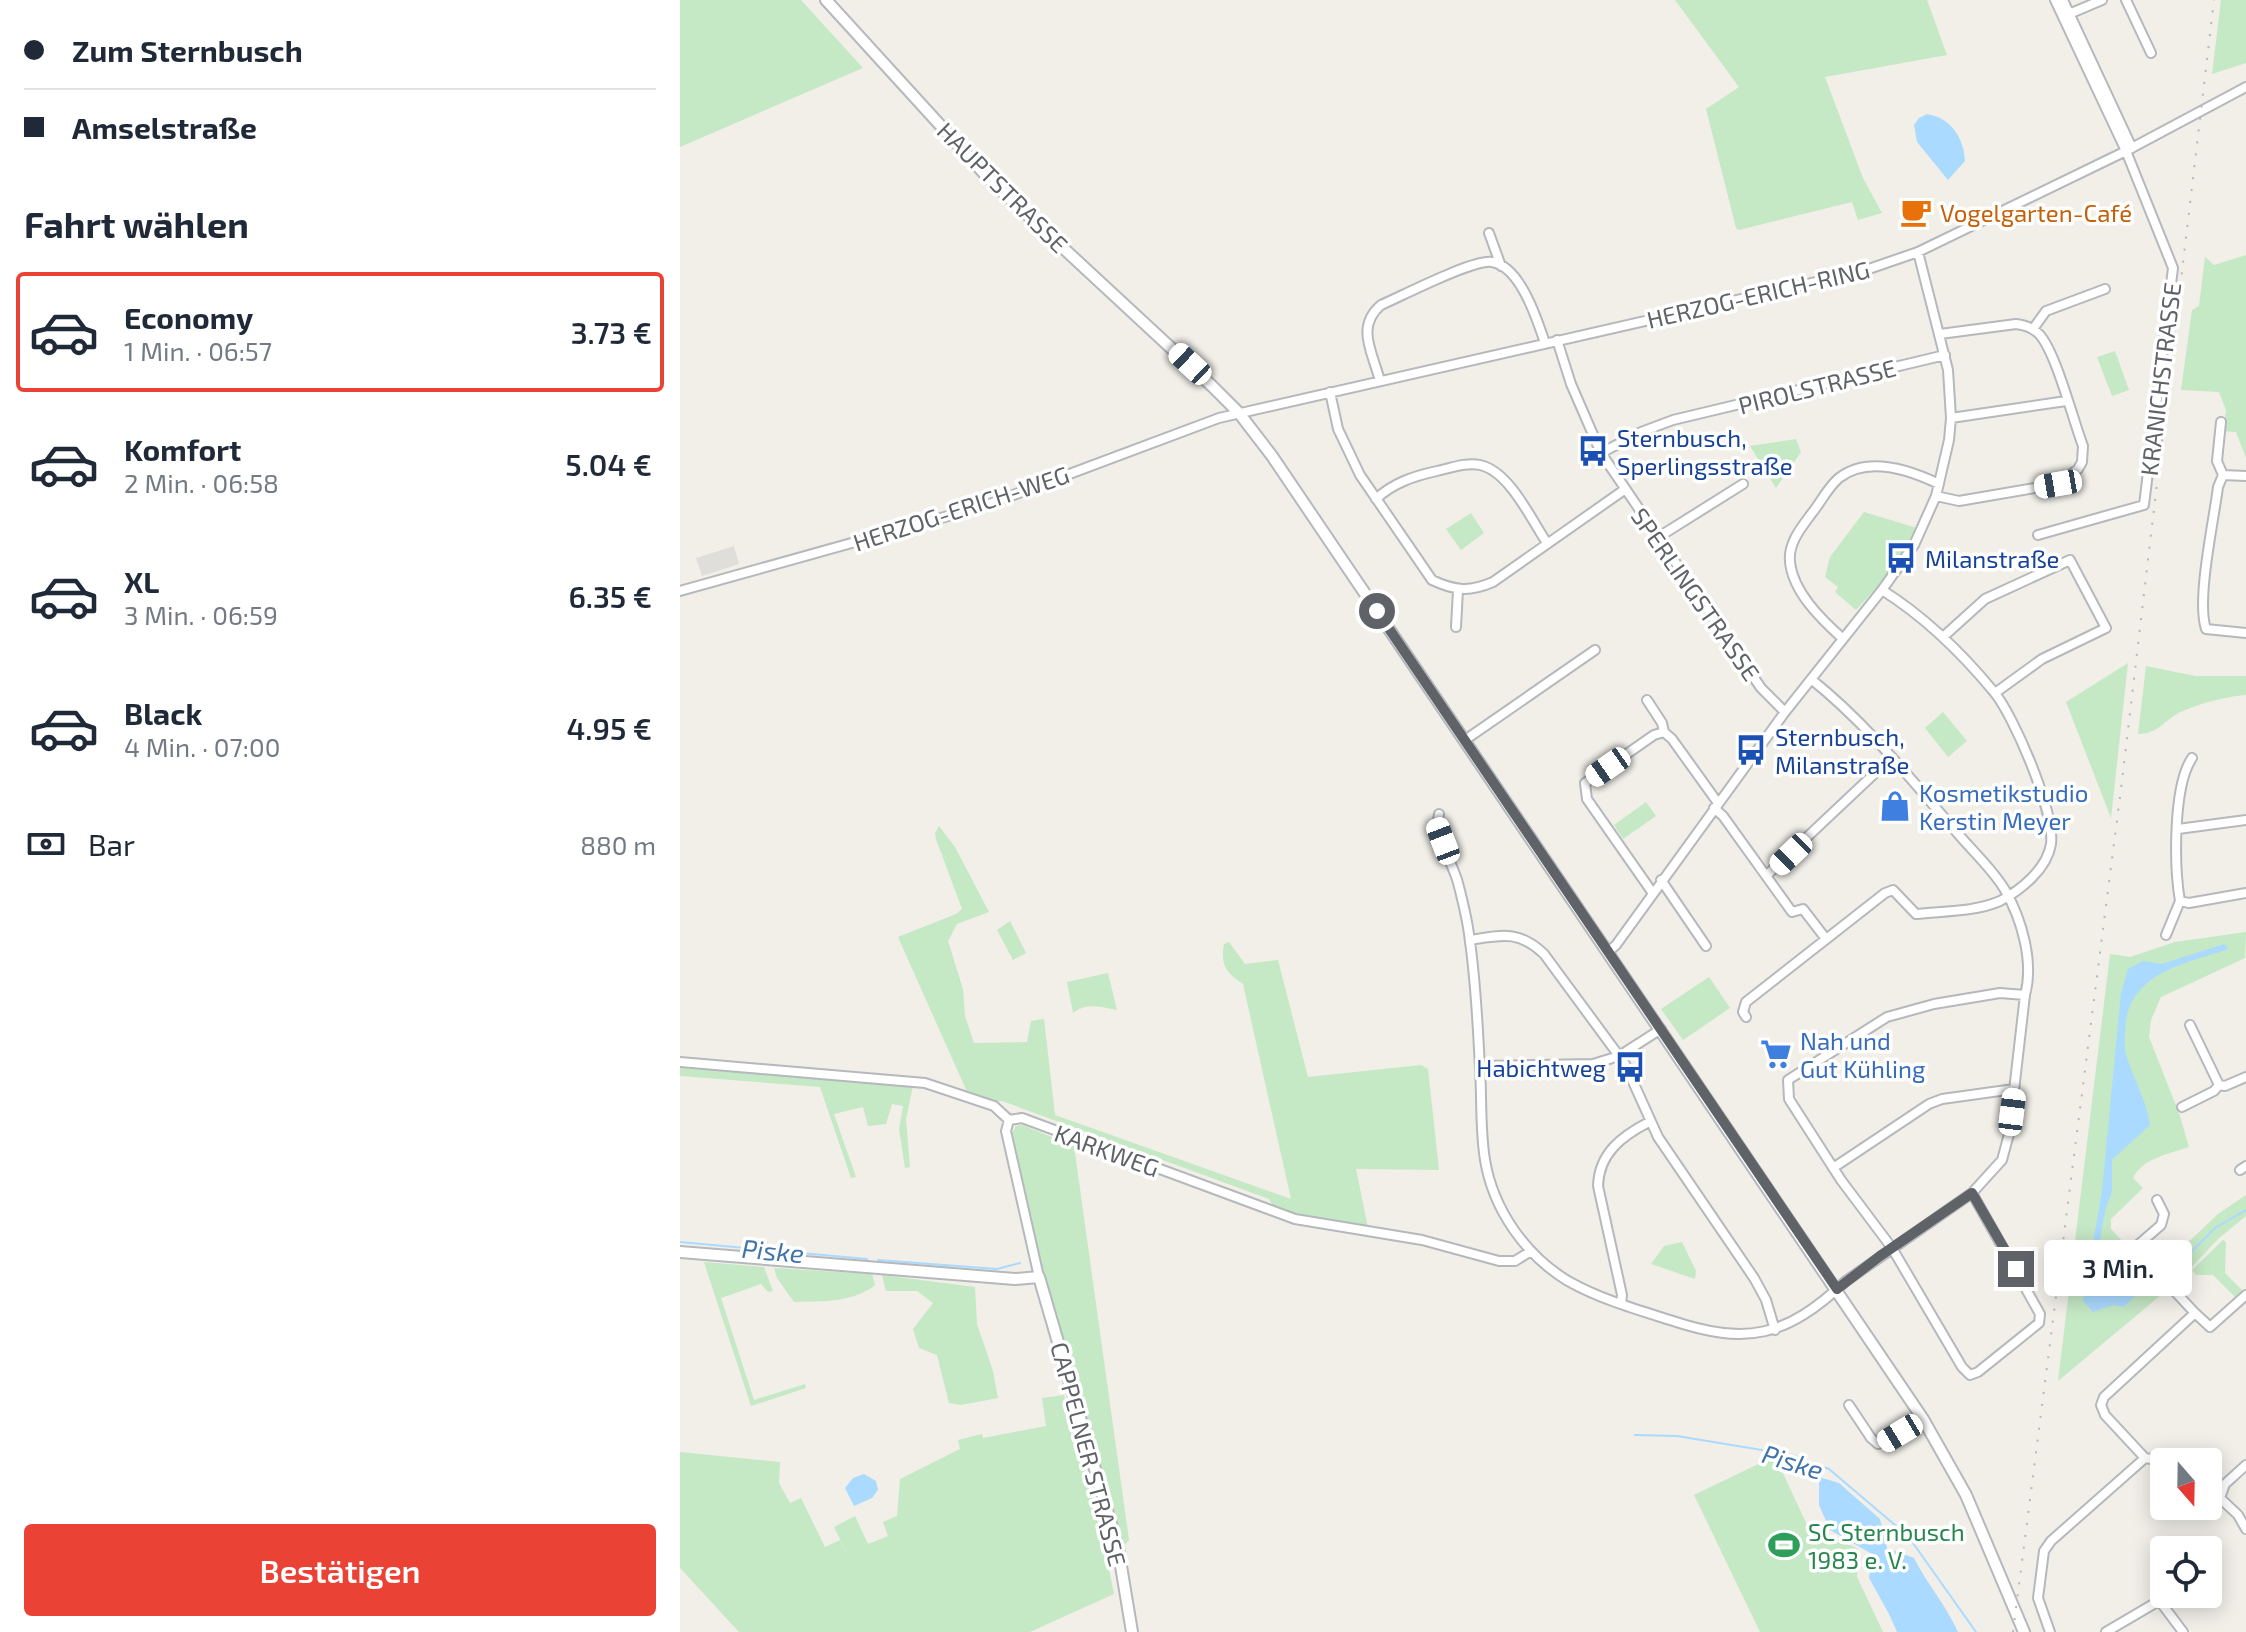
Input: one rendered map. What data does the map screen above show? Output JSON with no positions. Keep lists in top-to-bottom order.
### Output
{
  "streets": {
    "street": [
      "HAUPTSTRASSE",
      "HERZOG-ERICH-RING",
      "KRANICHSTRASSE",
      "PIROLSTRASSE",
      "HERZOG-ERICH-WEG",
      "SPERLINGSTRASSE",
      "KARKWEG",
      "CAPPELNER STRASSE"
    ]
  },
  "crossings": [
    ["HAUPTSTRASSE", "HERZOG-ERICH-RING"],
    ["HAUPTSTRASSE", "HERZOG-ERICH-WEG"],
    ["HERZOG-ERICH-RING", "KRANICHSTRASSE"],
    ["HERZOG-ERICH-RING", "HERZOG-ERICH-WEG"],
    ["HERZOG-ERICH-RING", "SPERLINGSTRASSE"],
    ["PIROLSTRASSE", "SPERLINGSTRASSE"],
    ["KARKWEG", "CAPPELNER STRASSE"]
  ],
  "water": ["Piske"],
  "places": {
    "cafe": ["Vogelgarten-Café"],
    "bus stop": [
      "Sternbusch, Sperlingsstraße",
      "Milanstraße",
      "Sternbusch, Milanstraße",
      "Habichtweg"
    ],
    "shop": ["Kosmetikstudio Kerstin Meyer"],
    "supermarket": ["Nah und Gut Kühling"],
    "sports": ["SC Sternbusch 1983 e. V."]
  },
  "north": "bottom",
  "page": {
    "banner": ["Zum Sternbusch", "Amselstraße"],
    "heading": "Fahrt wählen",
    "list": [
      {
        "name": "Economy",
        "note": "1 Min. · 06:57",
        "value": "3.73 €"
      },
      {
        "name": "Komfort",
        "note": "2 Min. · 06:58",
        "value": "5.04 €"
      },
      {
        "name": "XL",
        "note": "3 Min. · 06:59",
        "value": "6.35 €"
      },
      {
        "name": "Black",
        "note": "4 Min. · 07:00",
        "value": "4.95 €"
      }
    ],
    "pay": ["Bar", "880 m"],
    "bubble": "3 Min.",
    "buttons": "Bestätigen"
  }
}
